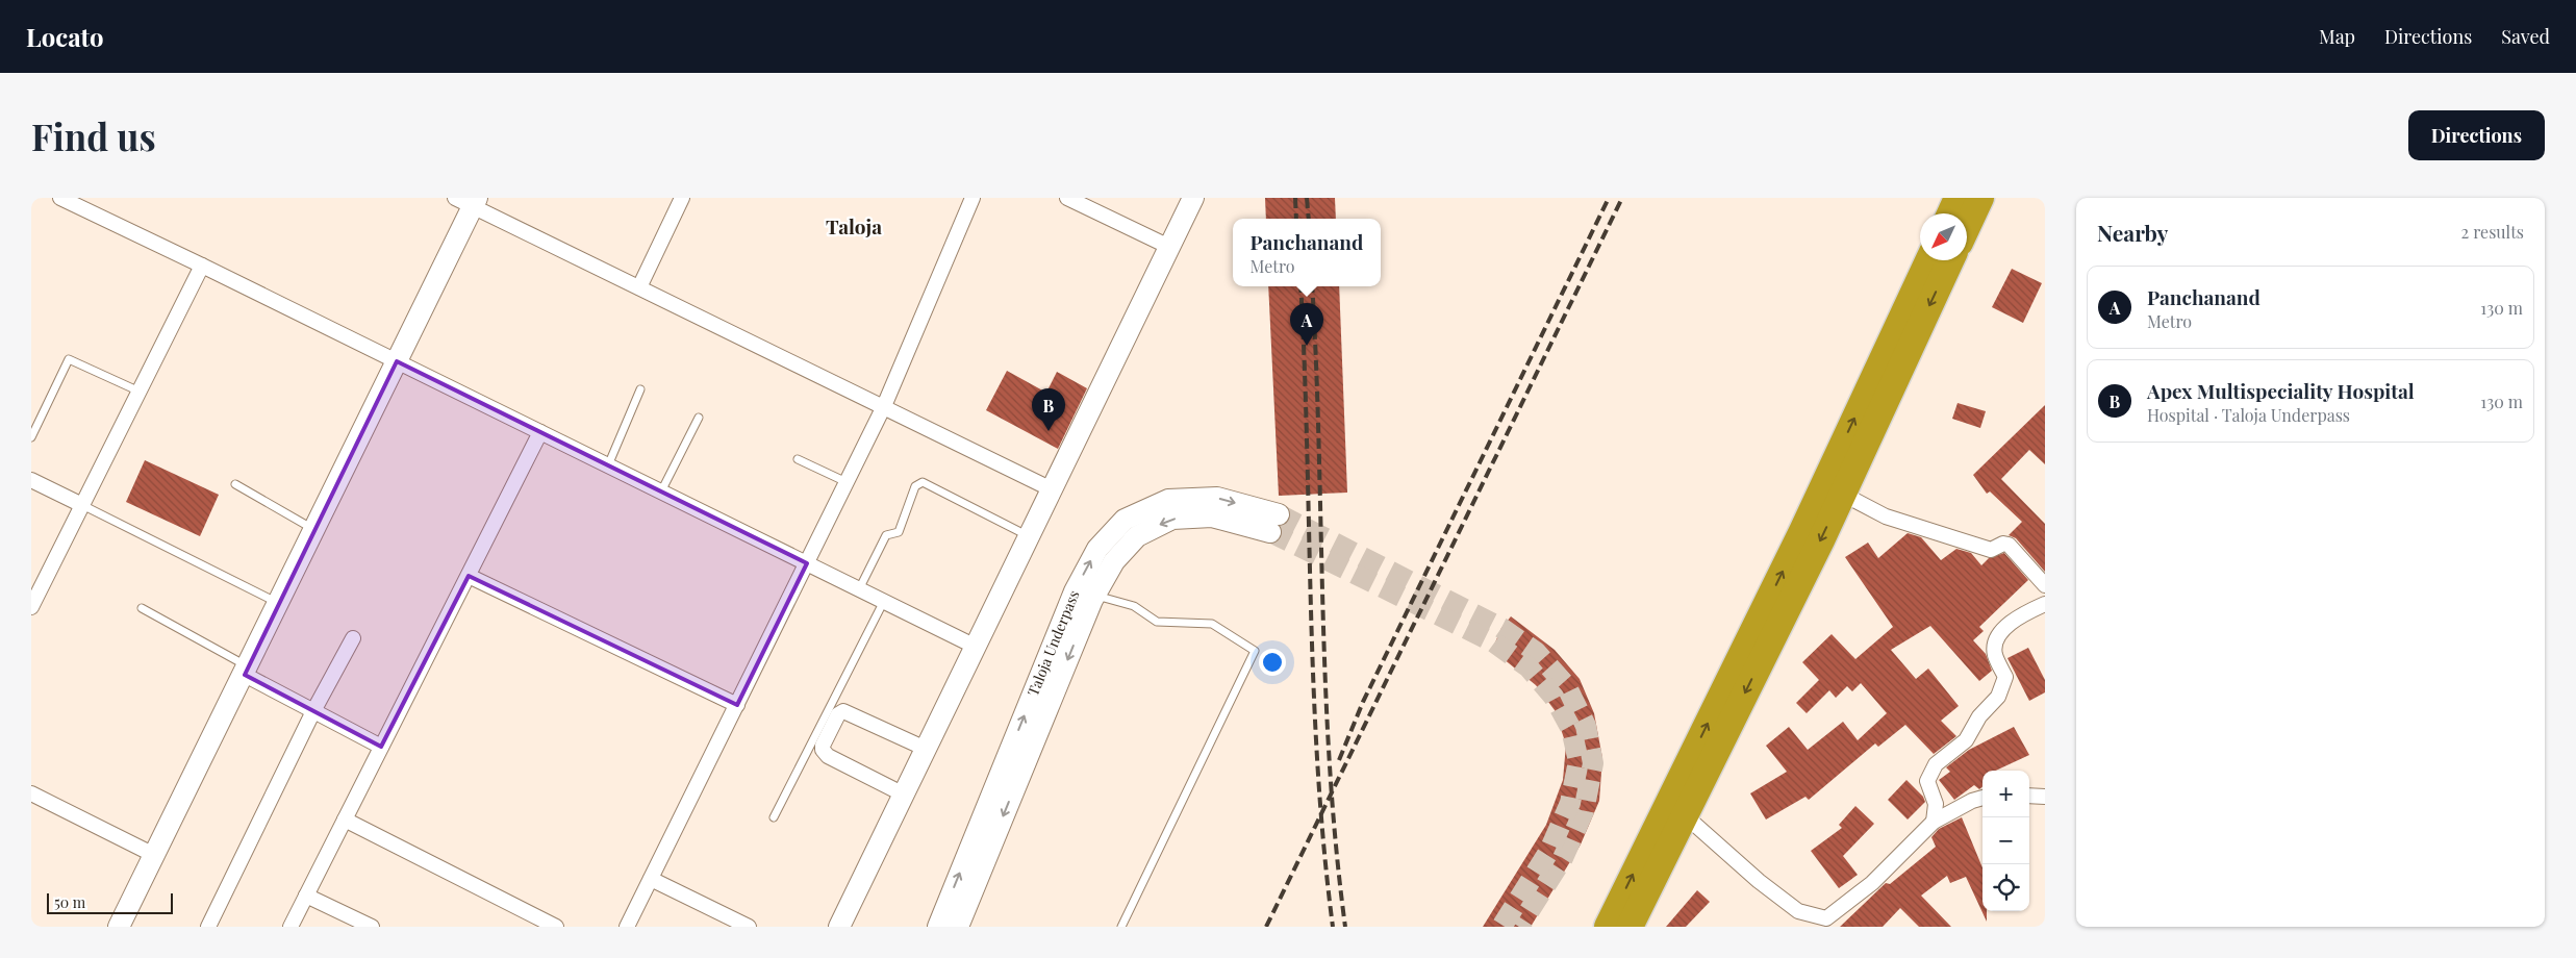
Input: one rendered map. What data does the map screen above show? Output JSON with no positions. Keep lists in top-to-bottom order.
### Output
{
  "streets": {
    "street": ["Taloja Underpass"]
  },
  "districts": ["Taloja"],
  "scale_bar": "50 m",
  "north": "bottom left",
  "page": {
    "header": "Locato",
    "nav": ["Map", "Directions", "Saved"],
    "buttons": "Directions",
    "title": "Find us",
    "heading": ["Nearby", "2 results"],
    "popup": ["Panchanand", "Metro"],
    "list": [
      {
        "mark": "A",
        "name": "Panchanand",
        "note": "Metro",
        "value": "130 m"
      },
      {
        "mark": "B",
        "name": "Apex Multispeciality Hospital",
        "note": "Hospital · Taloja Underpass",
        "value": "130 m"
      }
    ],
    "pins": ["A", "B"],
    "map_buttons": ["+", "−"],
    "scale": "50 m"
  }
}
